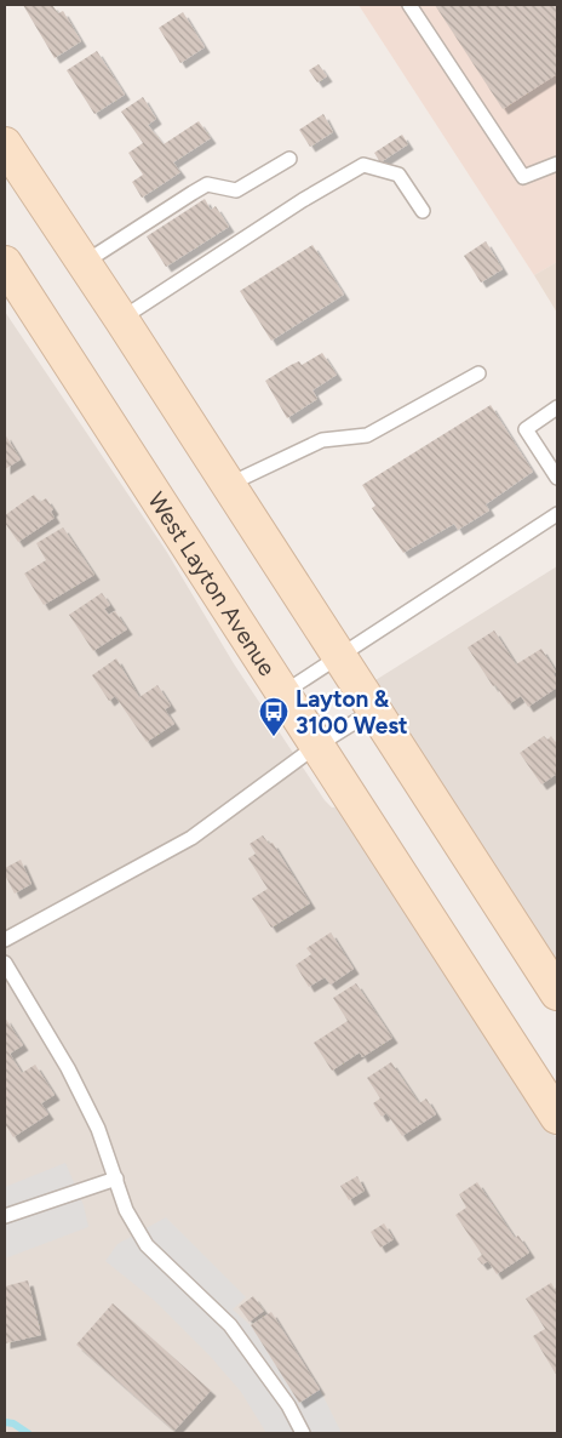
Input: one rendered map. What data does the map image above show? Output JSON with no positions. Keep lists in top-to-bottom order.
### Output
{
  "streets": {
    "main road": ["West Layton Avenue"]
  },
  "places": {
    "bus stop": ["Layton & 3100 West"]
  }
}
